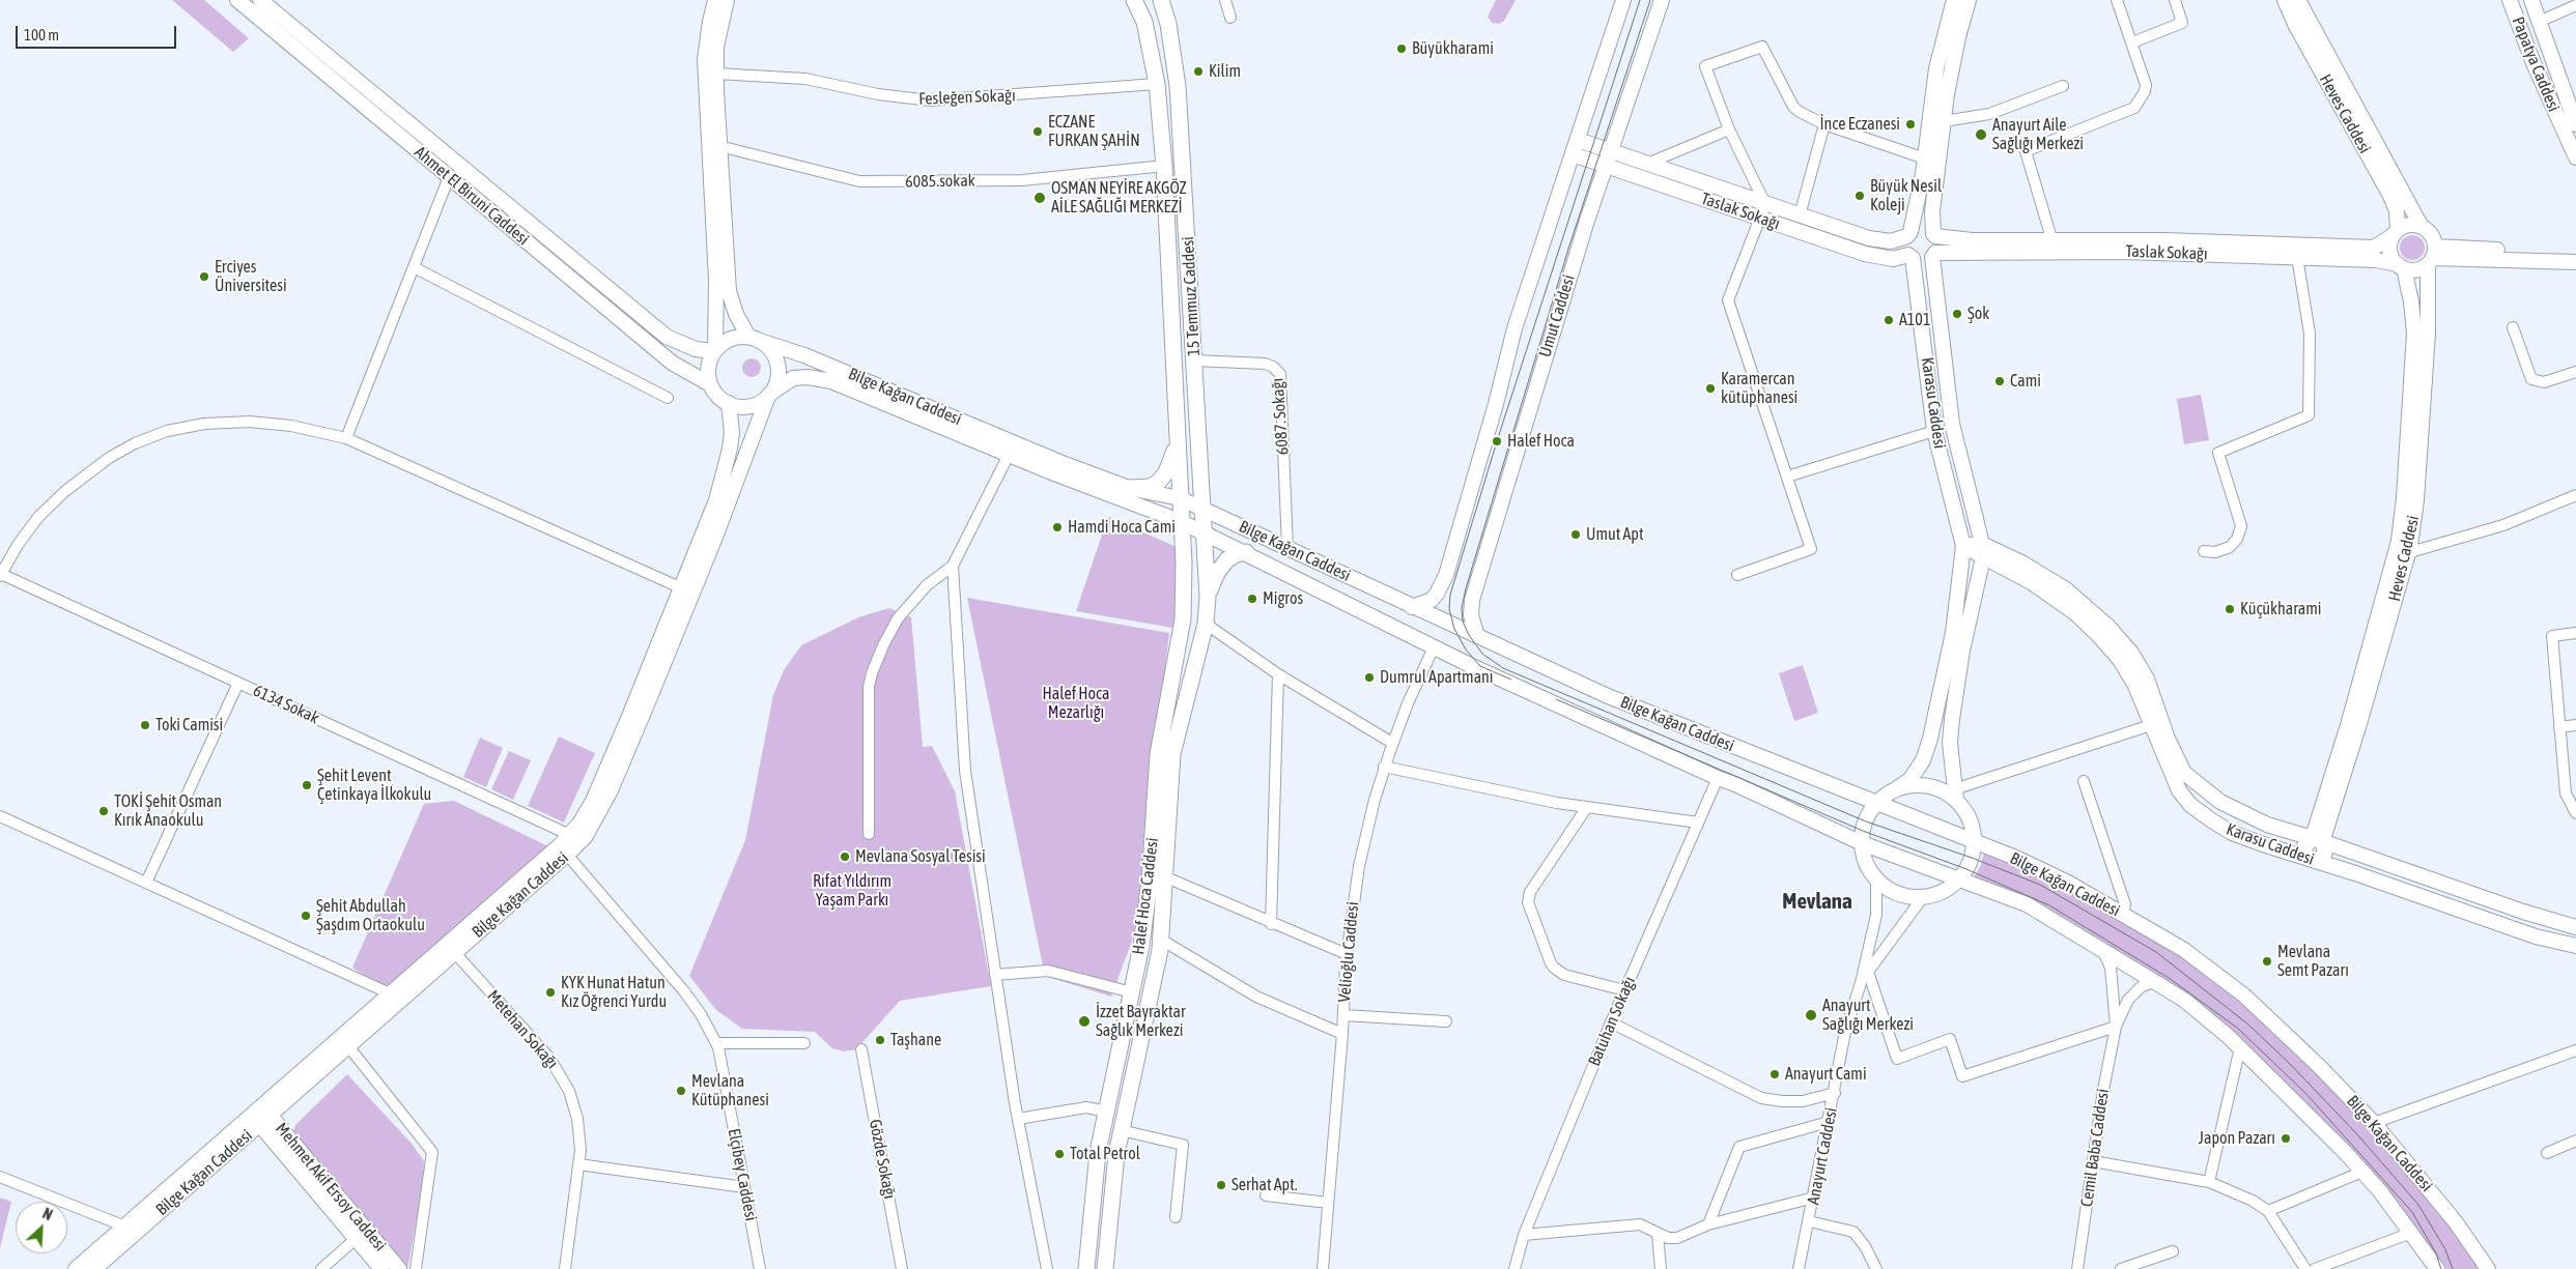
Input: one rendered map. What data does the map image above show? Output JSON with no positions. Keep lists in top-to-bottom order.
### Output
{
  "streets": {
    "main road": ["15 Temmuz Caddesi", "Halef Hoca Caddesi"],
    "street": [
      "Papatya Caddesi",
      "Fesleğen Sokağı",
      "Heves Caddesi",
      "6085.sokak",
      "Ahmet El Biruni Caddesi",
      "Taslak Sokağı",
      "Umut Caddesi",
      "Bilge Kağan Caddesi",
      "Karasu Caddesi",
      "6087. Sokağı",
      "6134 Sokak",
      "Velioğlu Caddesi",
      "Batuhan Sokağı",
      "Metehan Sokağı",
      "Cemil Baba Caddesi",
      "Anayurt Caddesi",
      "Gözde Sokağı",
      "Elçibey Caddesi",
      "Mehmet Akif Ersoy Caddesi"
    ]
  },
  "crossings": [
    ["Fesleğen Sokağı", "15 Temmuz Caddesi"],
    ["Heves Caddesi", "Taslak Sokağı"],
    ["Heves Caddesi", "Karasu Caddesi"],
    ["6085.sokak", "15 Temmuz Caddesi"],
    ["Ahmet El Biruni Caddesi", "Bilge Kağan Caddesi"],
    ["Taslak Sokağı", "Umut Caddesi"],
    ["Taslak Sokağı", "Karasu Caddesi"],
    ["15 Temmuz Caddesi", "Bilge Kağan Caddesi"],
    ["15 Temmuz Caddesi", "6087. Sokağı"],
    ["15 Temmuz Caddesi", "Halef Hoca Caddesi"],
    ["Umut Caddesi", "Bilge Kağan Caddesi"],
    ["Bilge Kağan Caddesi", "6087. Sokağı"],
    ["Bilge Kağan Caddesi", "6134 Sokak"],
    ["Bilge Kağan Caddesi", "Halef Hoca Caddesi"],
    ["Bilge Kağan Caddesi", "Velioğlu Caddesi"],
    ["Bilge Kağan Caddesi", "Batuhan Sokağı"],
    ["Bilge Kağan Caddesi", "Metehan Sokağı"],
    ["Bilge Kağan Caddesi", "Cemil Baba Caddesi"],
    ["Bilge Kağan Caddesi", "Elçibey Caddesi"],
    ["Bilge Kağan Caddesi", "Mehmet Akif Ersoy Caddesi"]
  ],
  "districts": ["Mevlana"],
  "parks": ["Halef Hoca Mezarlığı", "Rıfat Yıldırım Yaşam Parkı"],
  "places": [
    "Büyükharami",
    "Kilim",
    "İnce Eczanesi",
    "ECZANE FURKAN ŞAHİN",
    "Anayurt Aile Sağlığı Merkezi",
    "Büyük Nesil Koleji",
    "OSMAN NEYİRE AKGÖZ AİLE SAĞLIĞI MERKEZİ",
    "Erciyes Üniversitesi",
    "Şok",
    "A101",
    "Cami",
    "Karamercan kütüphanesi",
    "Halef Hoca",
    "Hamdi Hoca Cami",
    "Umut Apt",
    "Migros",
    "Küçükharami",
    "Dumrul Apartmanı",
    "Toki Camisi",
    "Şehit Levent Çetinkaya İlkokulu",
    "TOKİ Şehit Osman Kırık Anaokulu",
    "Mevlana Sosyal Tesisi",
    "Şehit Abdullah Şaşdım Ortaokulu",
    "Mevlana Semt Pazarı",
    "KYK Hunat Hatun Kız Öğrenci Yurdu",
    "Anayurt Sağlığı Merkezi",
    "İzzet Bayraktar Sağlık Merkezi",
    "Taşhane",
    "Anayurt Cami",
    "Mevlana Kütüphanesi",
    "Japon Pazarı",
    "Total Petrol",
    "Serhat Apt."
  ],
  "scale_bar": "100 m",
  "north": "top right"
}
